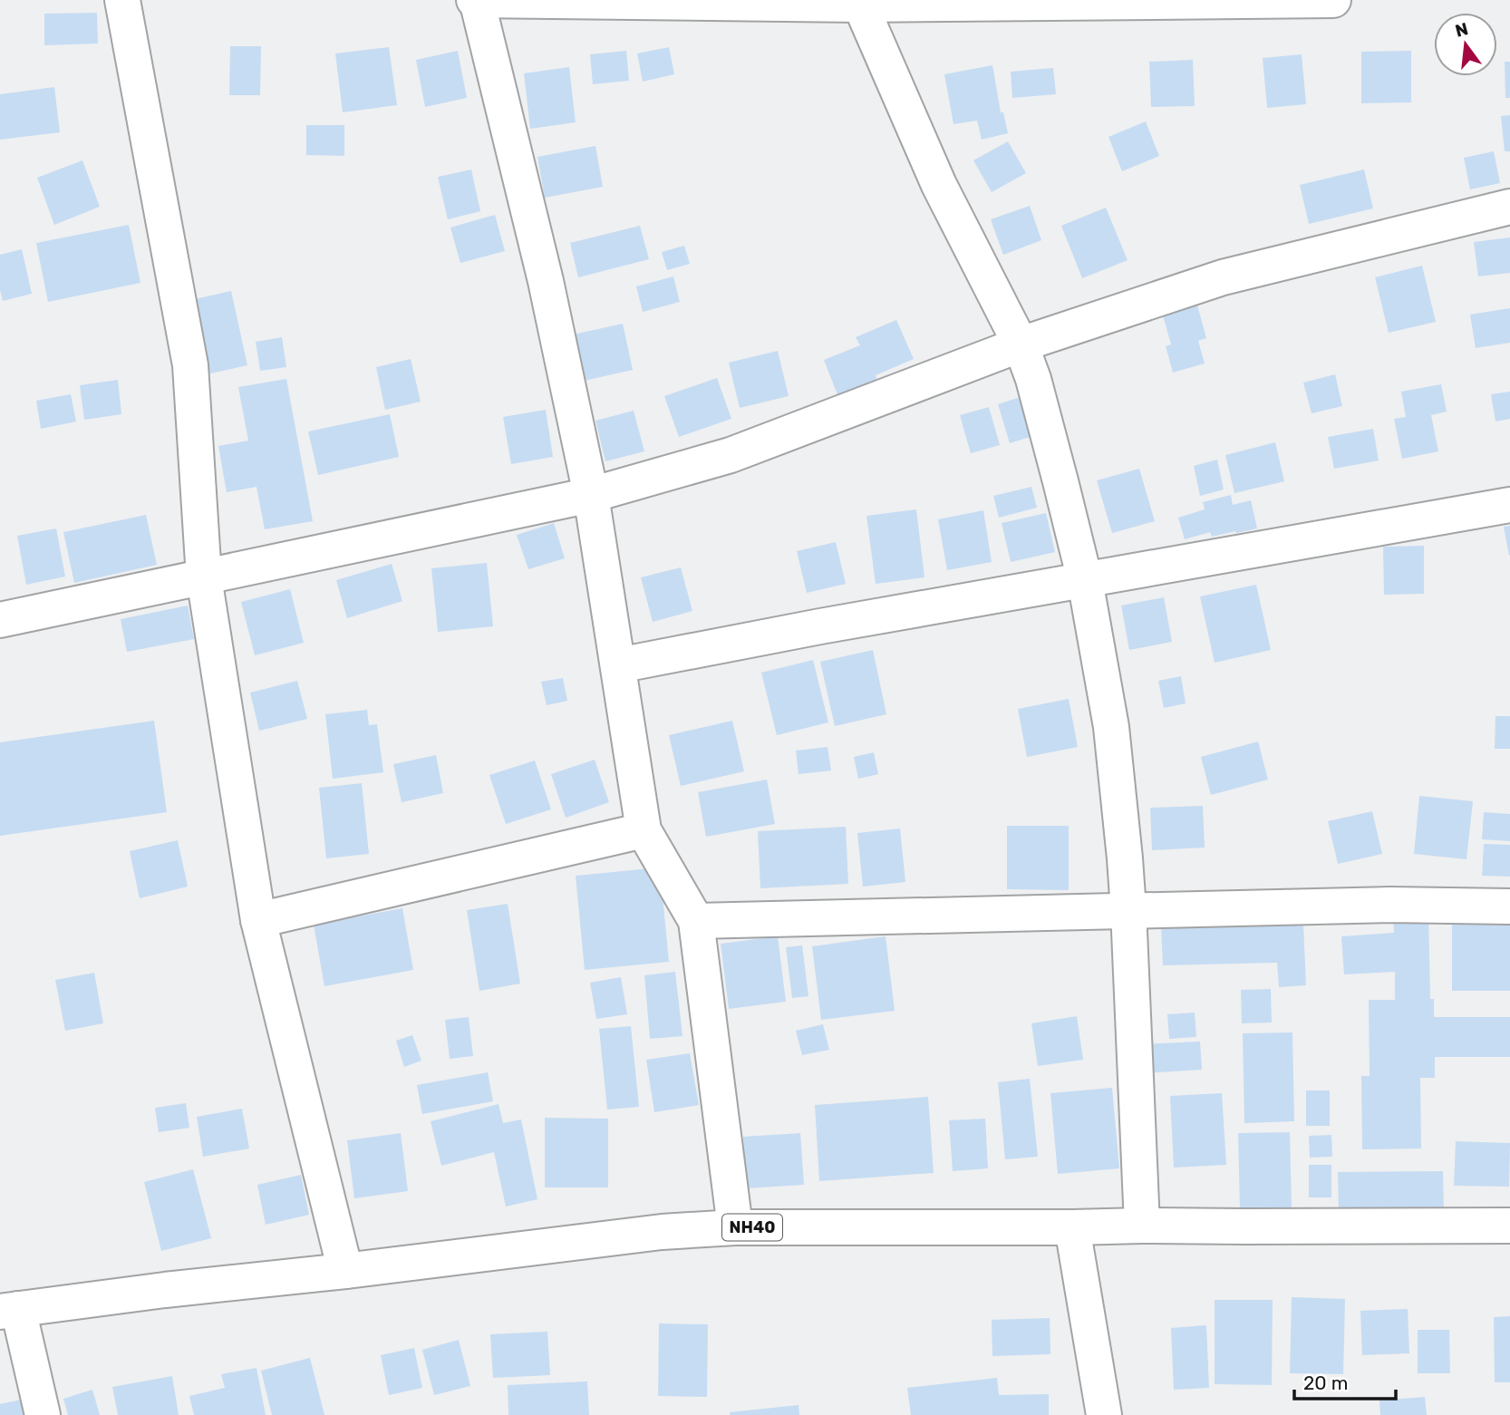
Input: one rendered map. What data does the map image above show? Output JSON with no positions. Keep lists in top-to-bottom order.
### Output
{
  "streets": {
    "main road": ["NH40"]
  },
  "scale_bar": "20 m",
  "north": "top"
}
